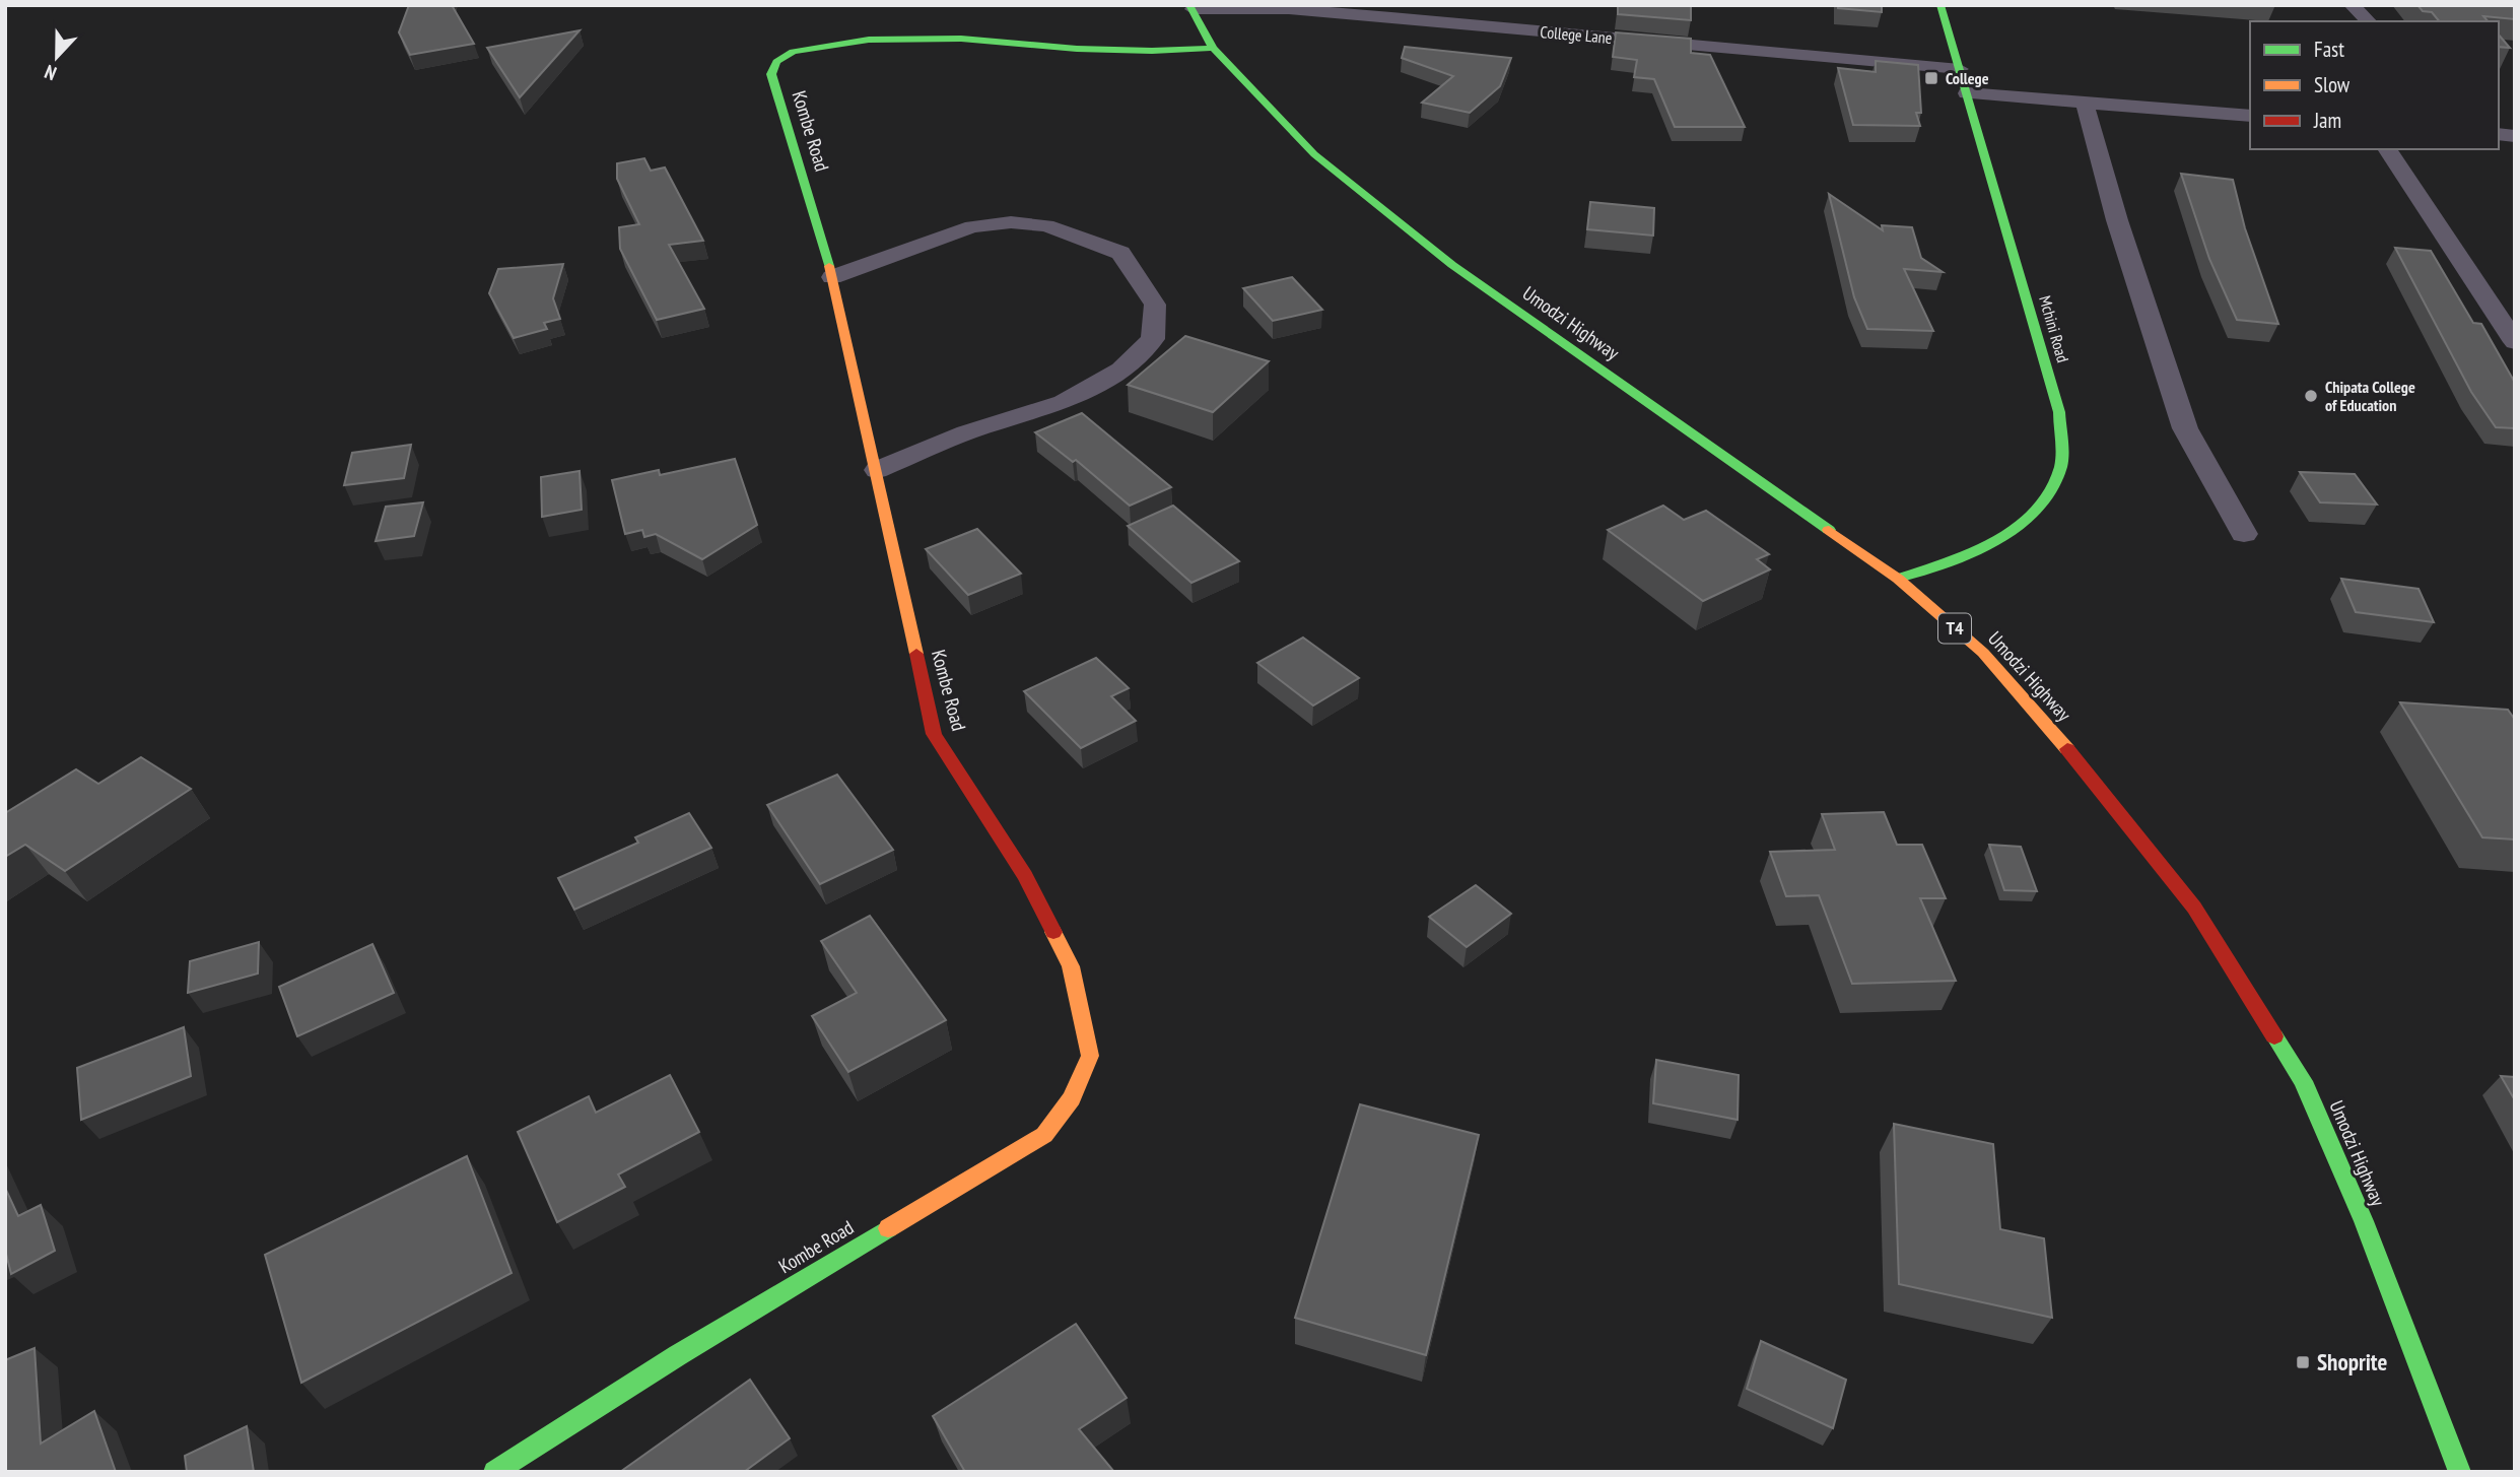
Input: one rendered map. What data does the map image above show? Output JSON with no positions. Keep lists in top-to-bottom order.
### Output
{
  "streets": {
    "main road": [
      "Kombe Road",
      "Umodzi Highway",
      "Mchini Road",
      "T4"
    ],
    "street": ["College Lane"]
  },
  "crossings": [
    ["College Lane", "Umodzi Highway"],
    ["College Lane", "Mchini Road"],
    ["Kombe Road", "Umodzi Highway"],
    ["Umodzi Highway", "Mchini Road"]
  ],
  "places": {
    "transit": ["College", "Shoprite"],
    "other": ["Chipata College of Education"]
  },
  "legend": ["Fast", "Slow", "Jam"],
  "north": "bottom"
}
